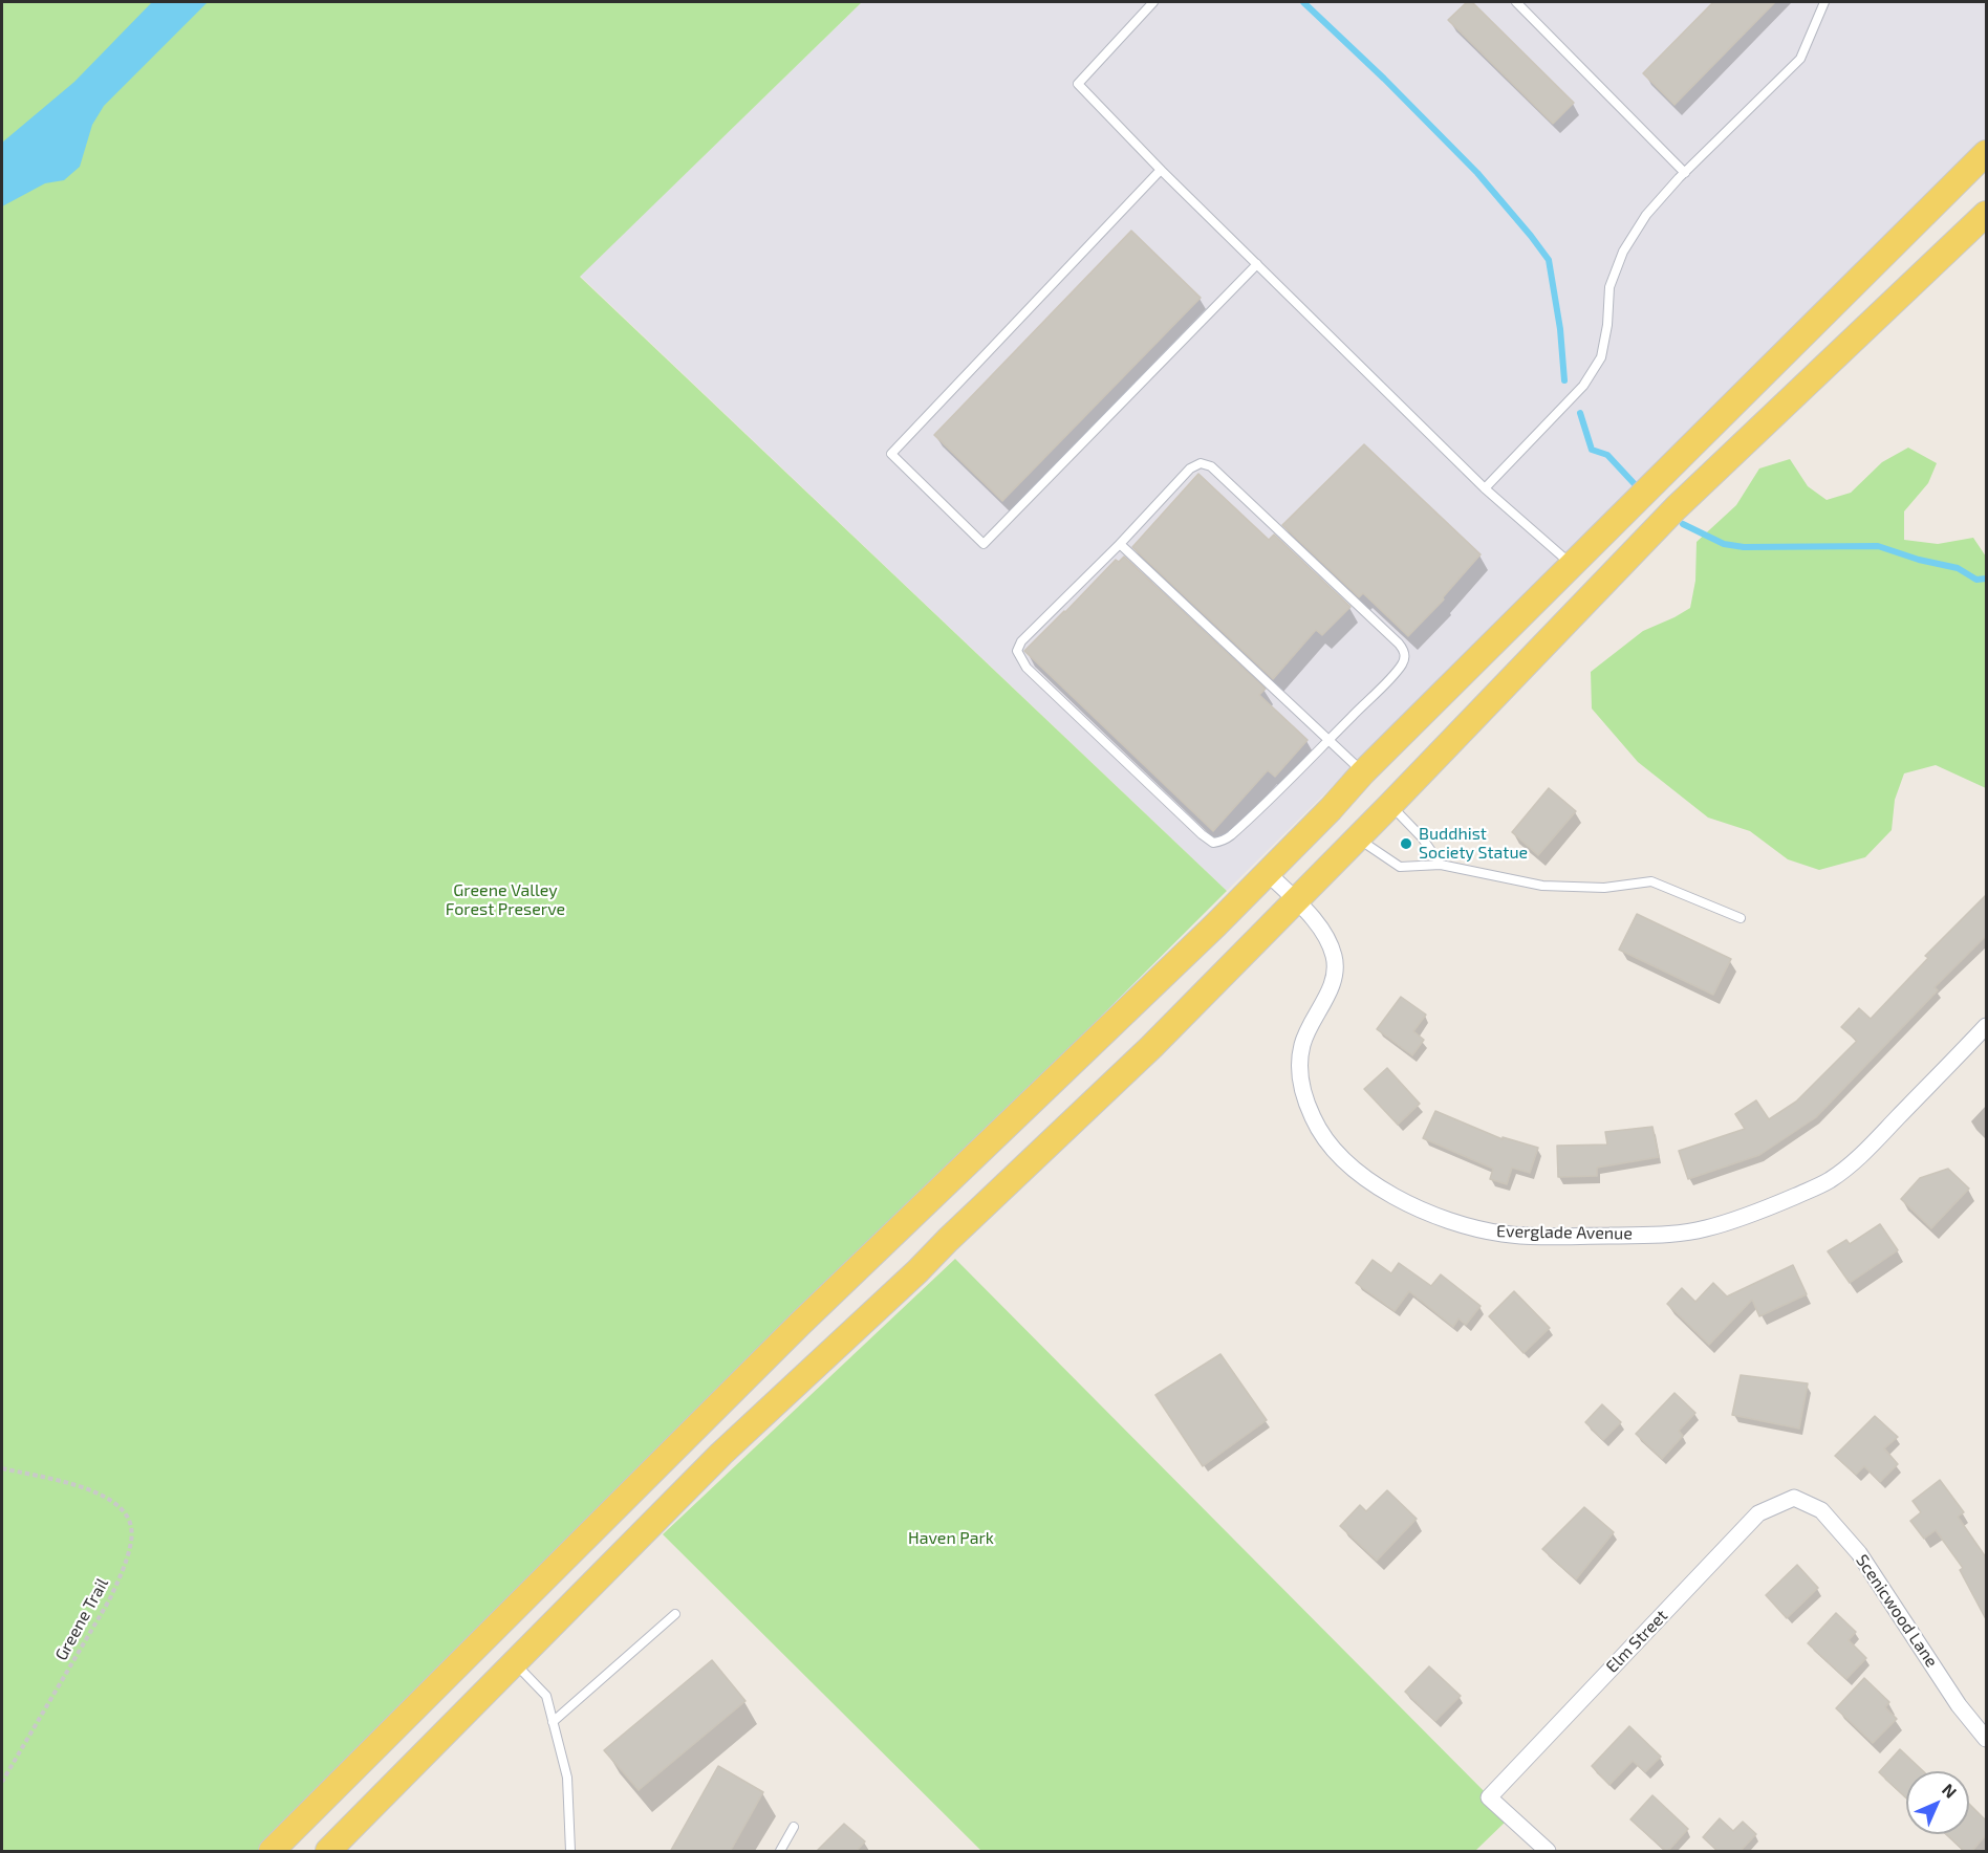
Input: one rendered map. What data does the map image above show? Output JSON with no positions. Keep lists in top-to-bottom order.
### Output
{
  "streets": {
    "street": ["Everglade Avenue", "Scenicwood Lane", "Elm Street"],
    "path": ["Greene Trail"]
  },
  "crossings": [
    ["Scenicwood Lane", "Elm Street"]
  ],
  "parks": ["Greene Valley Forest Preserve", "Haven Park"],
  "places": ["Buddhist Society Statue"],
  "north": "top right"
}
